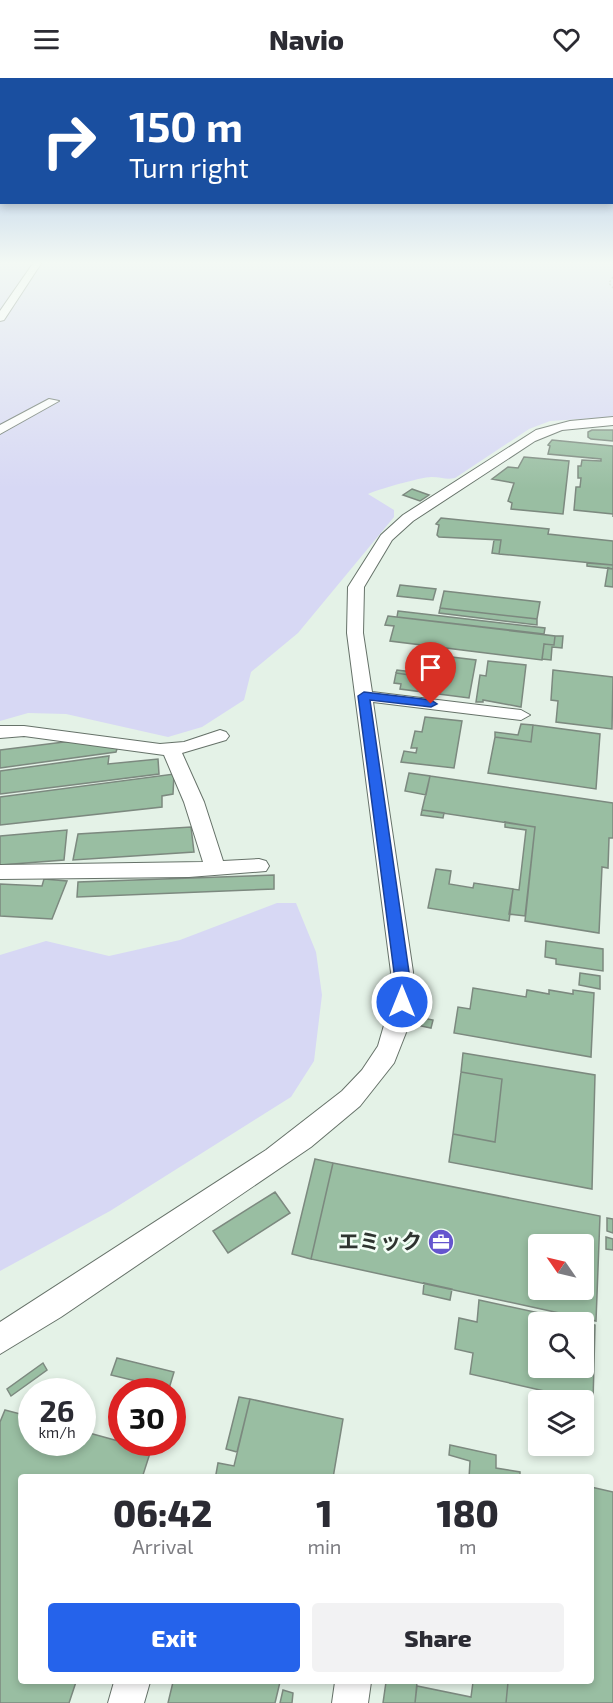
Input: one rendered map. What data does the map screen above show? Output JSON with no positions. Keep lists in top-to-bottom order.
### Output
{
  "places": {
    "office": ["エミック"]
  },
  "north": "top left",
  "page": {
    "header": "Navio",
    "turn": ["150 m", "Turn right"],
    "speed": "26 km/h",
    "limit": "30",
    "eta": [
      "06:42",
      "Arrival",
      "1",
      "min",
      "180",
      "m"
    ],
    "buttons": ["Exit", "Share"]
  }
}
